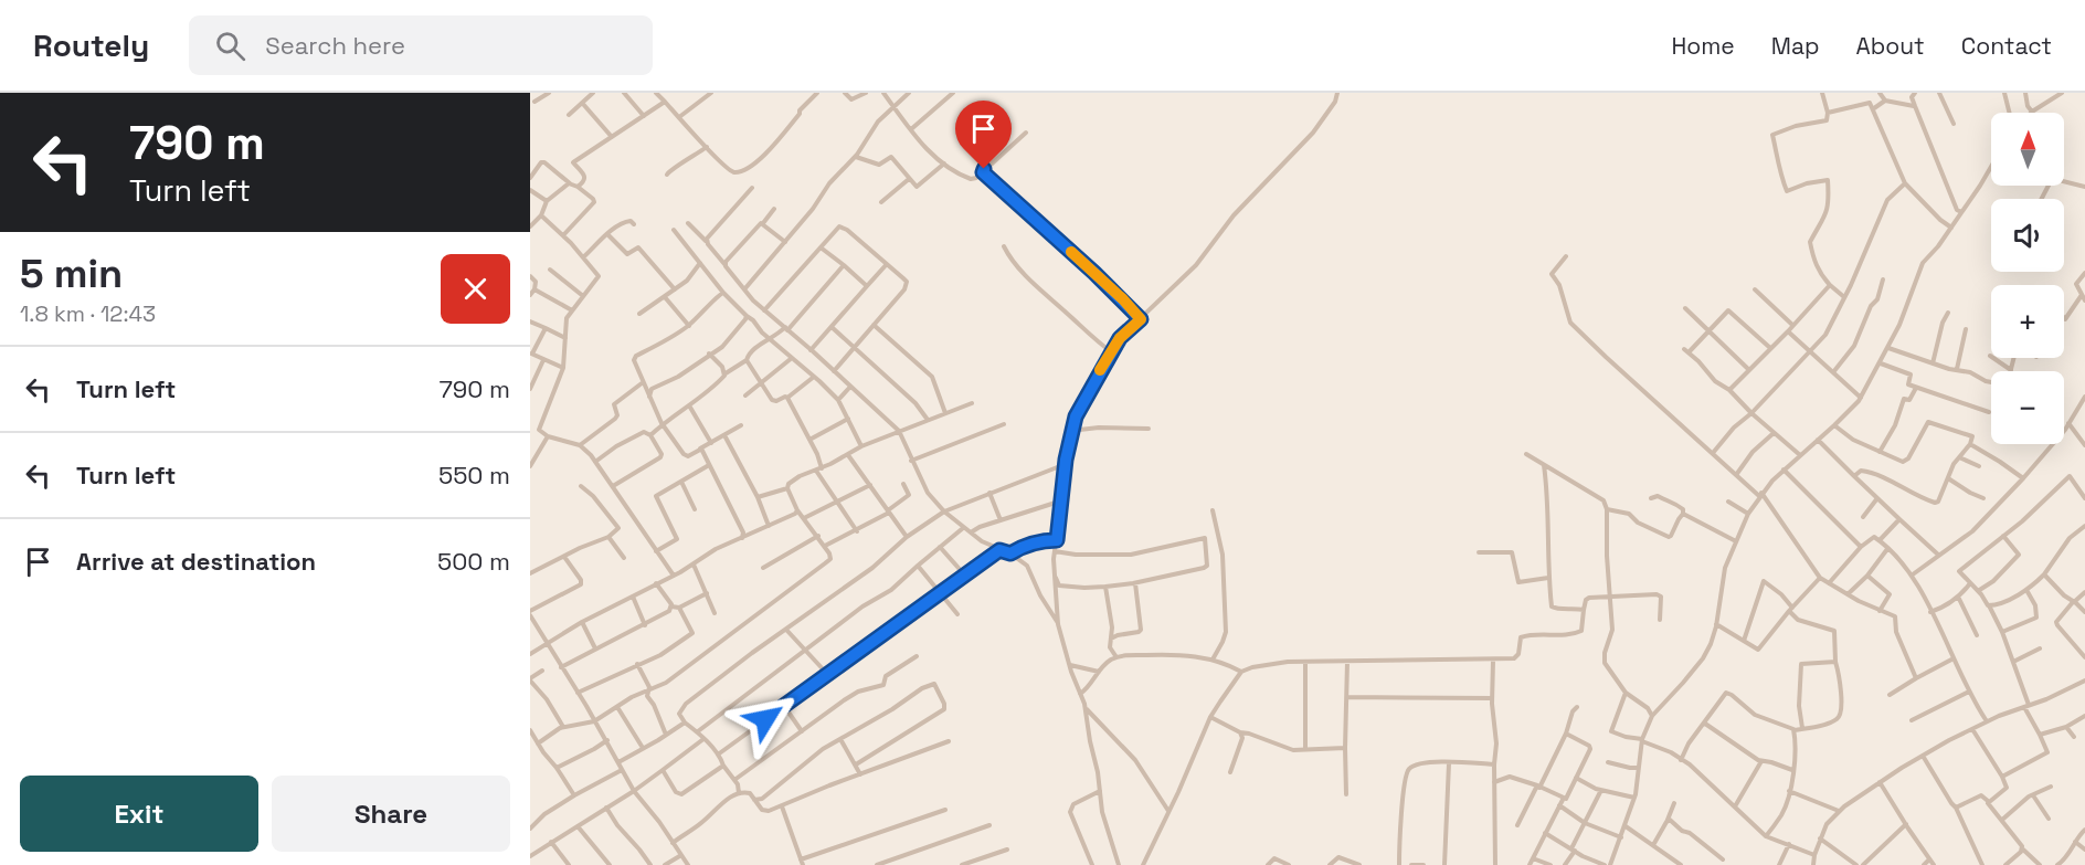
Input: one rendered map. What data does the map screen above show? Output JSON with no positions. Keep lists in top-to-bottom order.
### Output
{
  "north": "top",
  "page": {
    "header": "Routely",
    "search": "Search here",
    "nav": [
      "Home",
      "Map",
      "About",
      "Contact"
    ],
    "turn": ["790 m", "Turn left"],
    "map_buttons": ["+", "−"],
    "heading": ["5 min", "1.8 km · 12:43"],
    "list": [
      {
        "name": "Turn left",
        "value": "790 m"
      },
      {
        "name": "Turn left",
        "value": "550 m"
      },
      {
        "name": "Arrive at destination",
        "value": "500 m"
      }
    ],
    "buttons": ["Exit", "Share"]
  }
}
